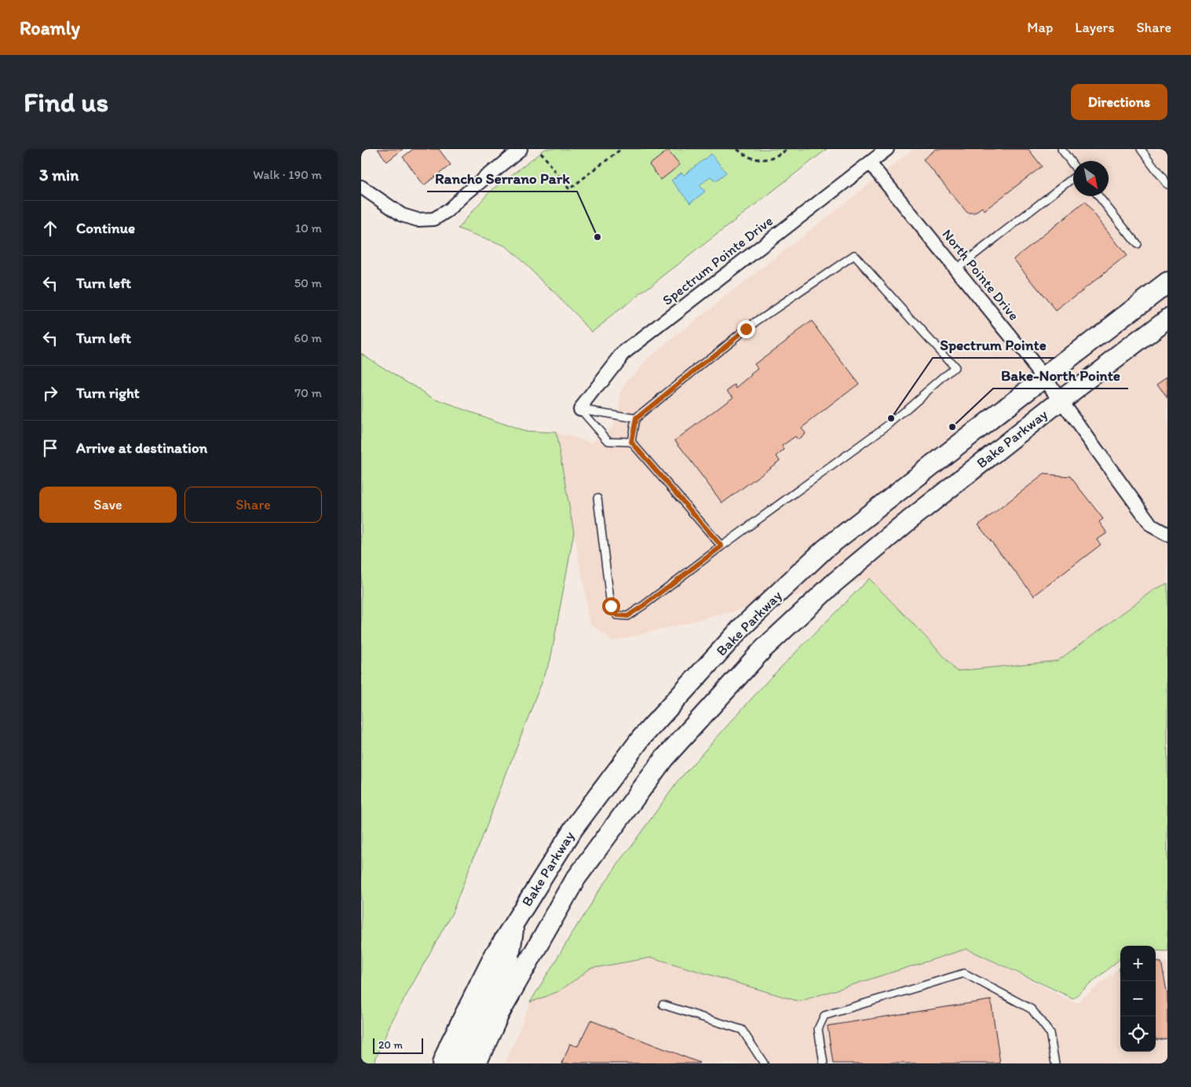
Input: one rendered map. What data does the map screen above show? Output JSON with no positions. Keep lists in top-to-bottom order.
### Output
{
  "streets": {
    "main road": ["Bake Parkway"],
    "street": ["Spectrum Pointe Drive", "North Pointe Drive"]
  },
  "crossings": [
    ["Spectrum Pointe Drive", "North Pointe Drive"],
    ["North Pointe Drive", "Bake Parkway"]
  ],
  "places": ["Rancho Serrano Park", "Spectrum Pointe", "Bake-North Pointe"],
  "scale_bar": "20 m",
  "north": "bottom right",
  "page": {
    "header": "Roamly",
    "nav": ["Map", "Layers", "Share"],
    "buttons": [
      "Directions",
      ["Save", "Share"]
    ],
    "title": "Find us",
    "heading": ["3 min", "Walk · 190 m"],
    "list": [
      ["Continue", "10 m"],
      ["Turn left", "50 m"],
      ["Turn left", "60 m"],
      ["Turn right", "70 m"],
      "Arrive at destination"
    ],
    "map_buttons": ["+", "−"],
    "scale": "20 m"
  }
}
